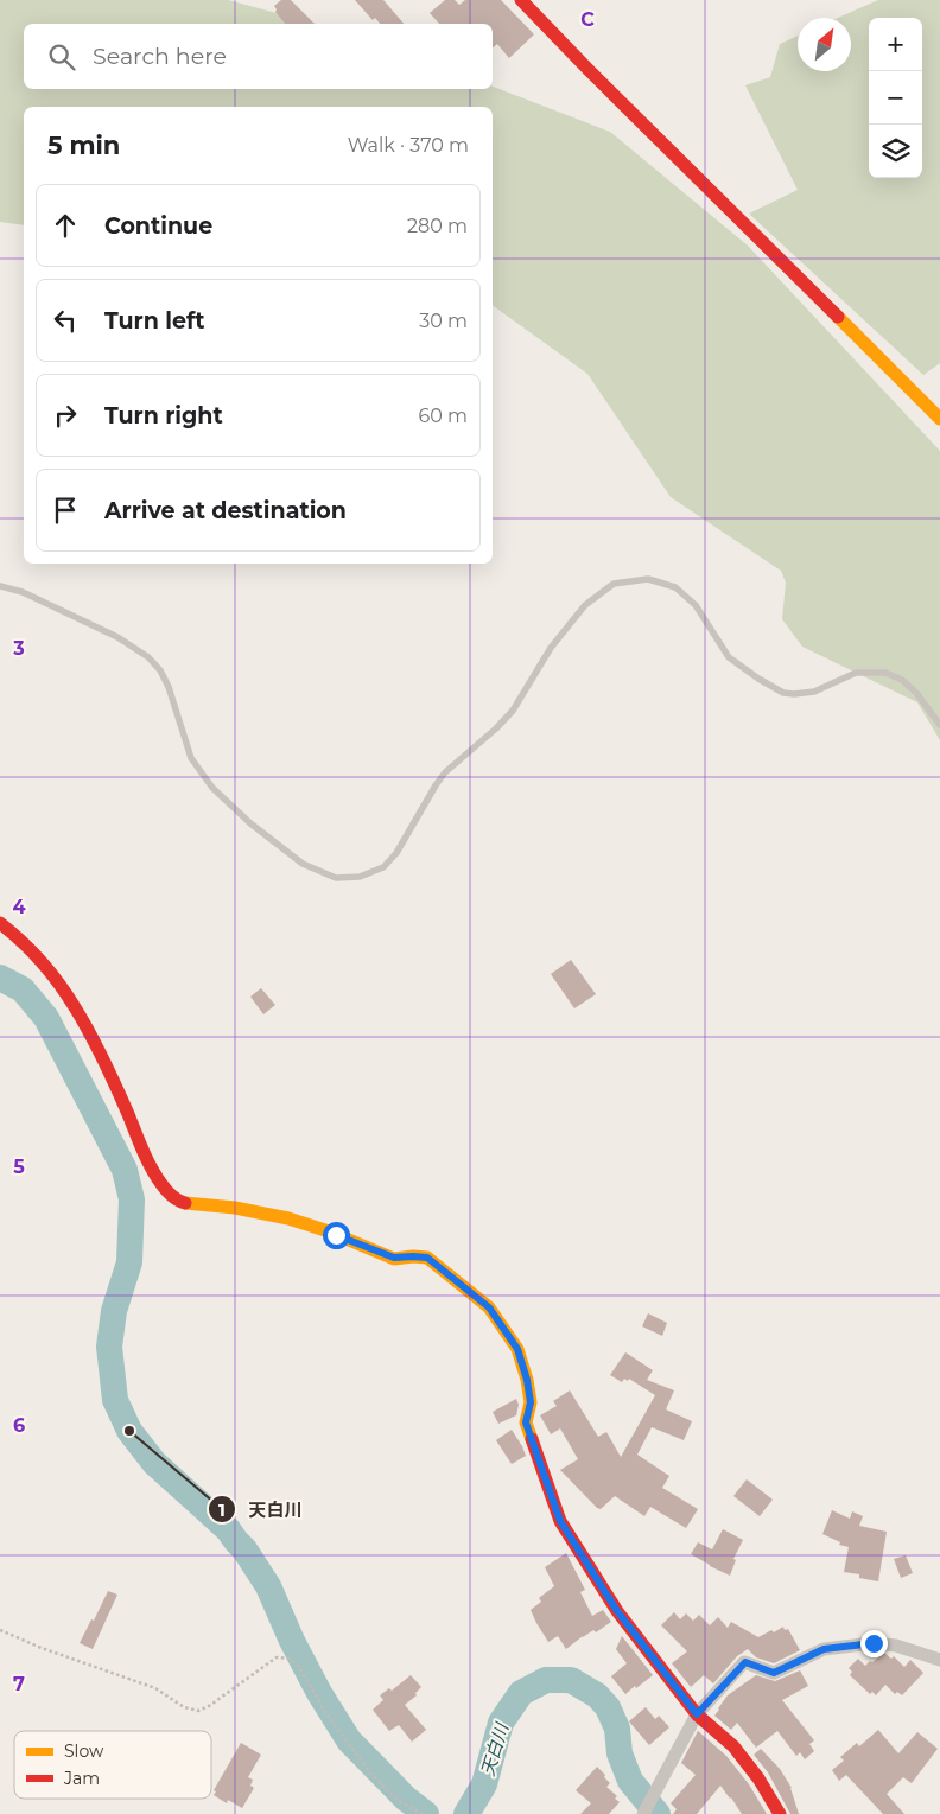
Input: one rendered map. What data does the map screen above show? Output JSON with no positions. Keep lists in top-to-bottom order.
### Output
{
  "water": ["天白川"],
  "places": ["天白川"],
  "legend": ["Slow", "Jam"],
  "north": "top right",
  "page": {
    "map_buttons": ["+", "−"],
    "search": "Search here",
    "heading": ["5 min", "Walk · 370 m"],
    "list": [
      ["Continue", "280 m"],
      ["Turn left", "30 m"],
      ["Turn right", "60 m"],
      "Arrive at destination"
    ]
  },
  "grid": {
    "columns": ["C"],
    "rows": [
      "3",
      "4",
      "5",
      "6",
      "7"
    ]
  }
}
